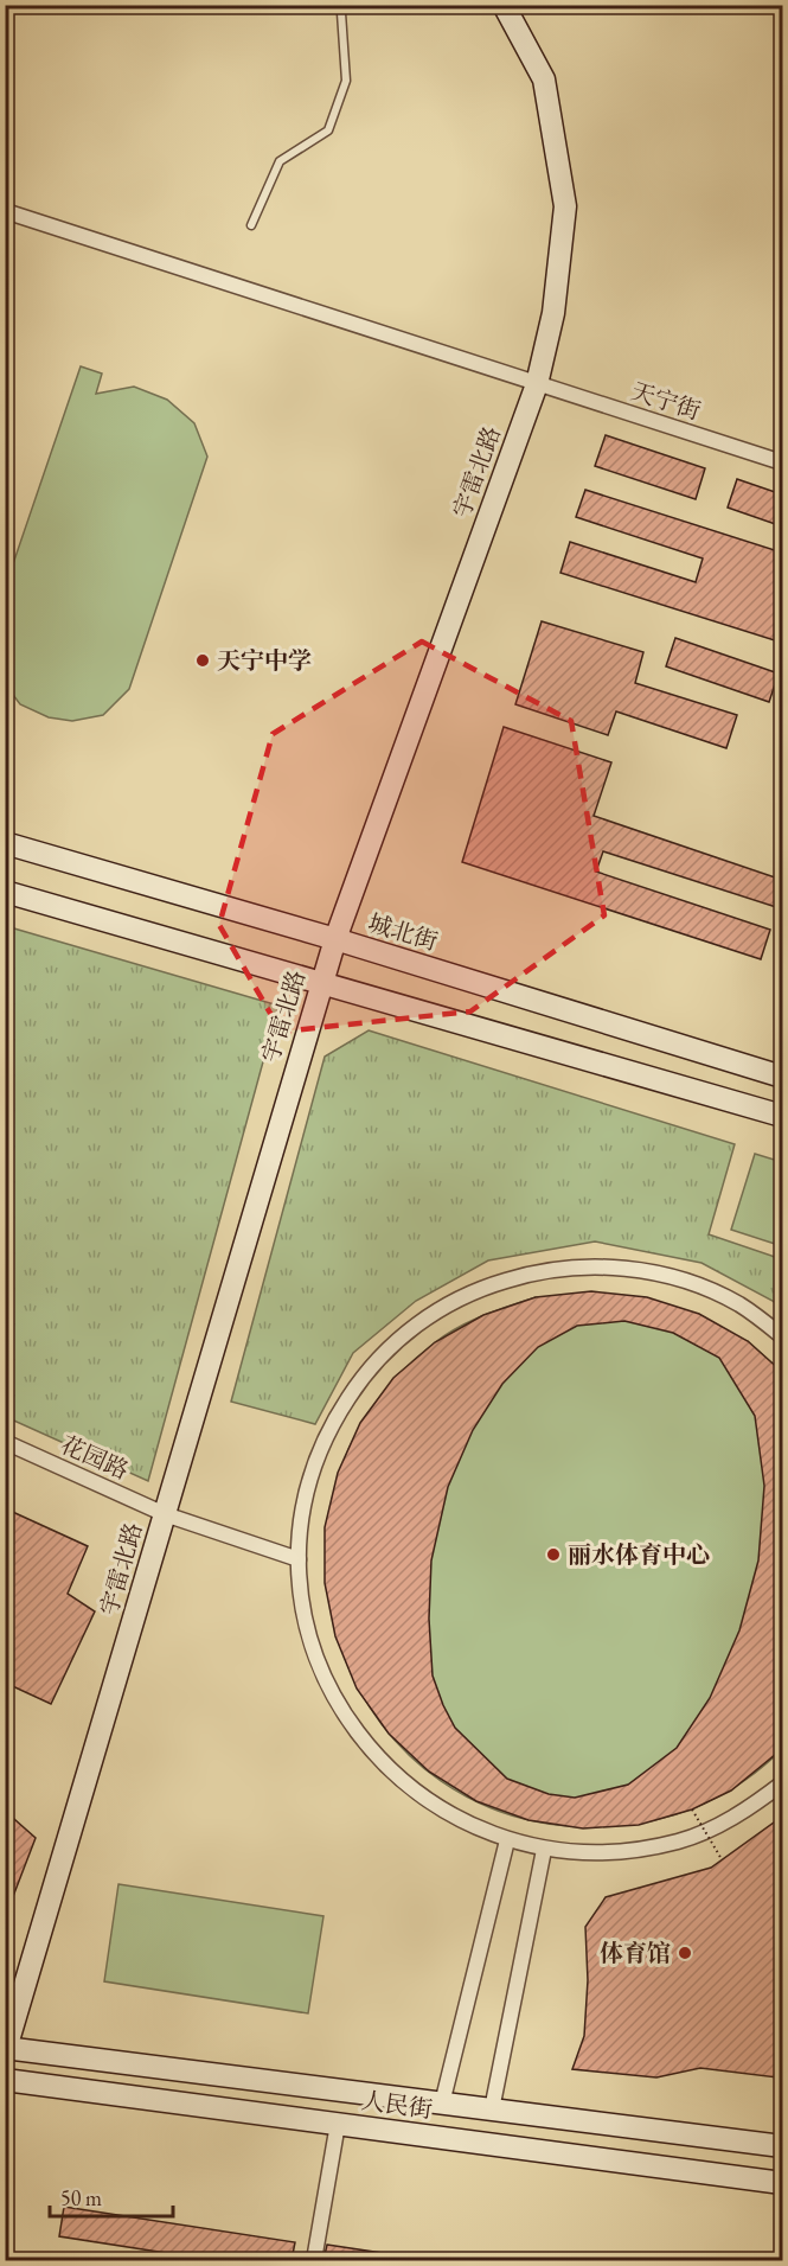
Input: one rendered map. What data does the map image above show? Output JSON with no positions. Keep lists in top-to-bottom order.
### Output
{
  "streets": {
    "main road": ["宇雷北路", "城北街", "人民街"],
    "street": ["天宁街", "花园路"]
  },
  "crossings": [
    ["天宁街", "宇雷北路"],
    ["宇雷北路", "城北街"],
    ["宇雷北路", "花园路"],
    ["宇雷北路", "人民街"]
  ],
  "places": ["天宁中学", "丽水体育中心", "体育馆"],
  "scale_bar": "50 m"
}
